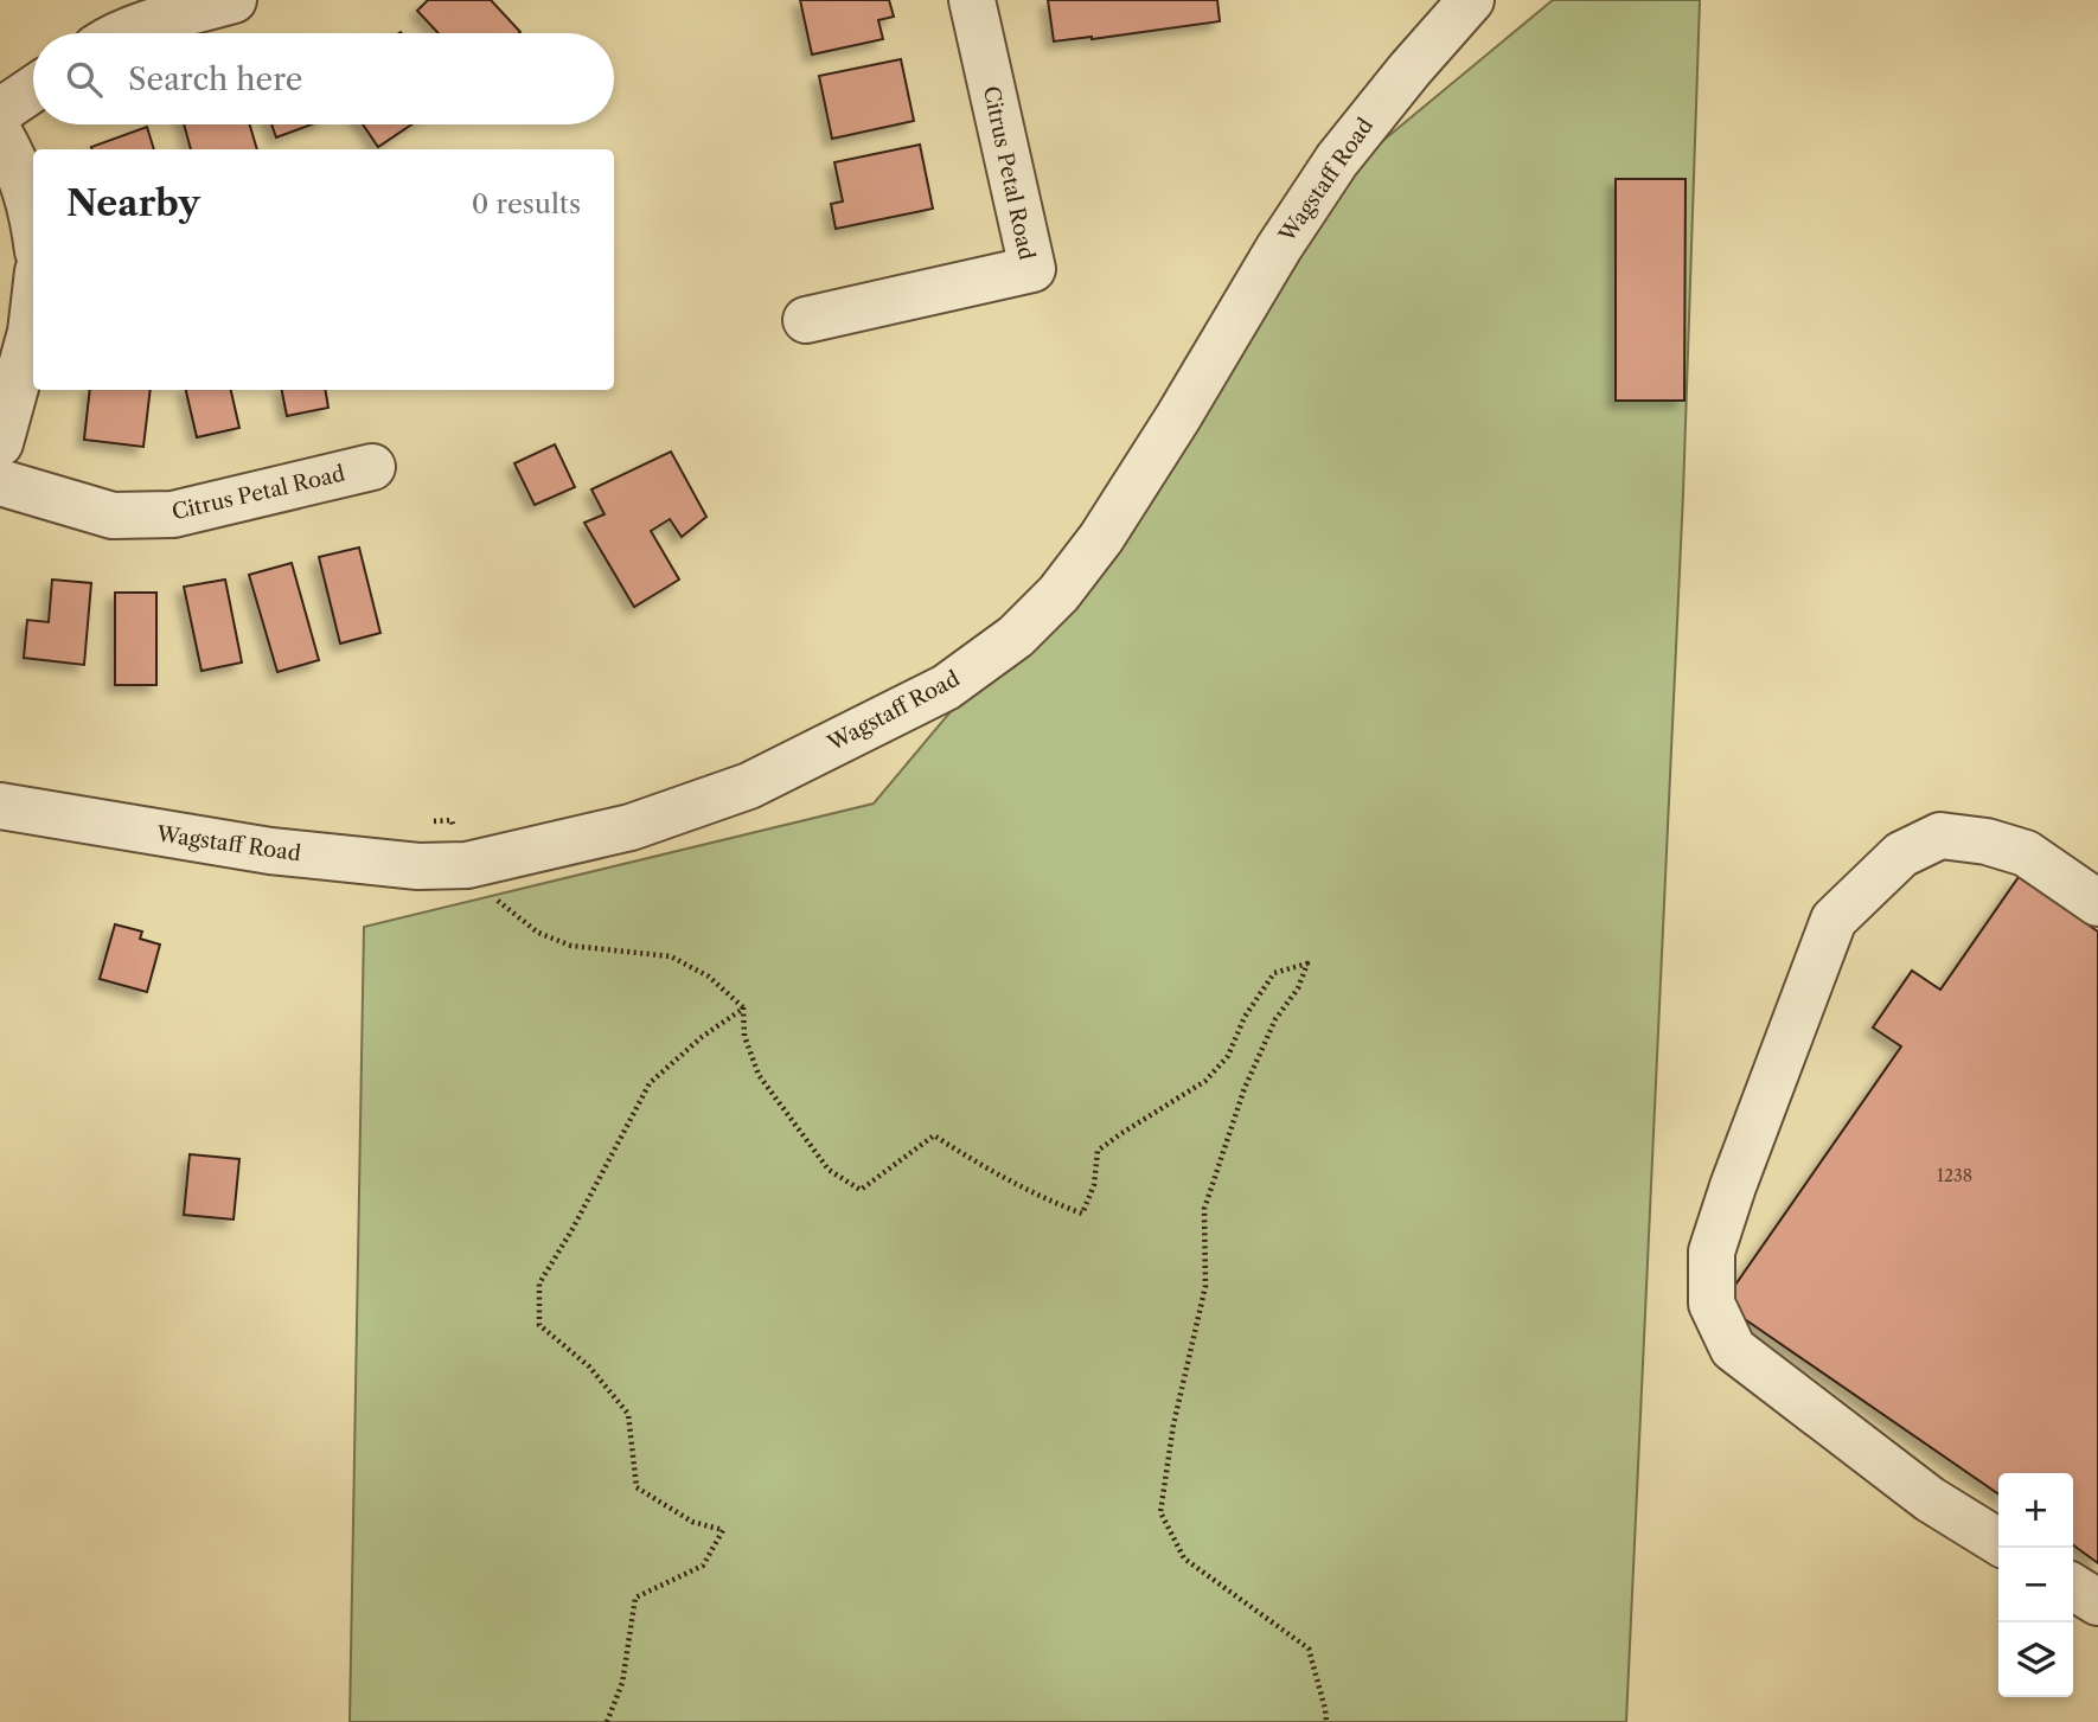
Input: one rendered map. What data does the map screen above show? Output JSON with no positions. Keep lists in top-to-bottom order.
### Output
{
  "streets": {
    "street": ["Citrus Petal Road", "Wagstaff Road"]
  },
  "house_numbers": ["1238"],
  "page": {
    "search": "Search here",
    "heading": ["Nearby", "0 results"],
    "map_buttons": ["+", "−"]
  }
}
